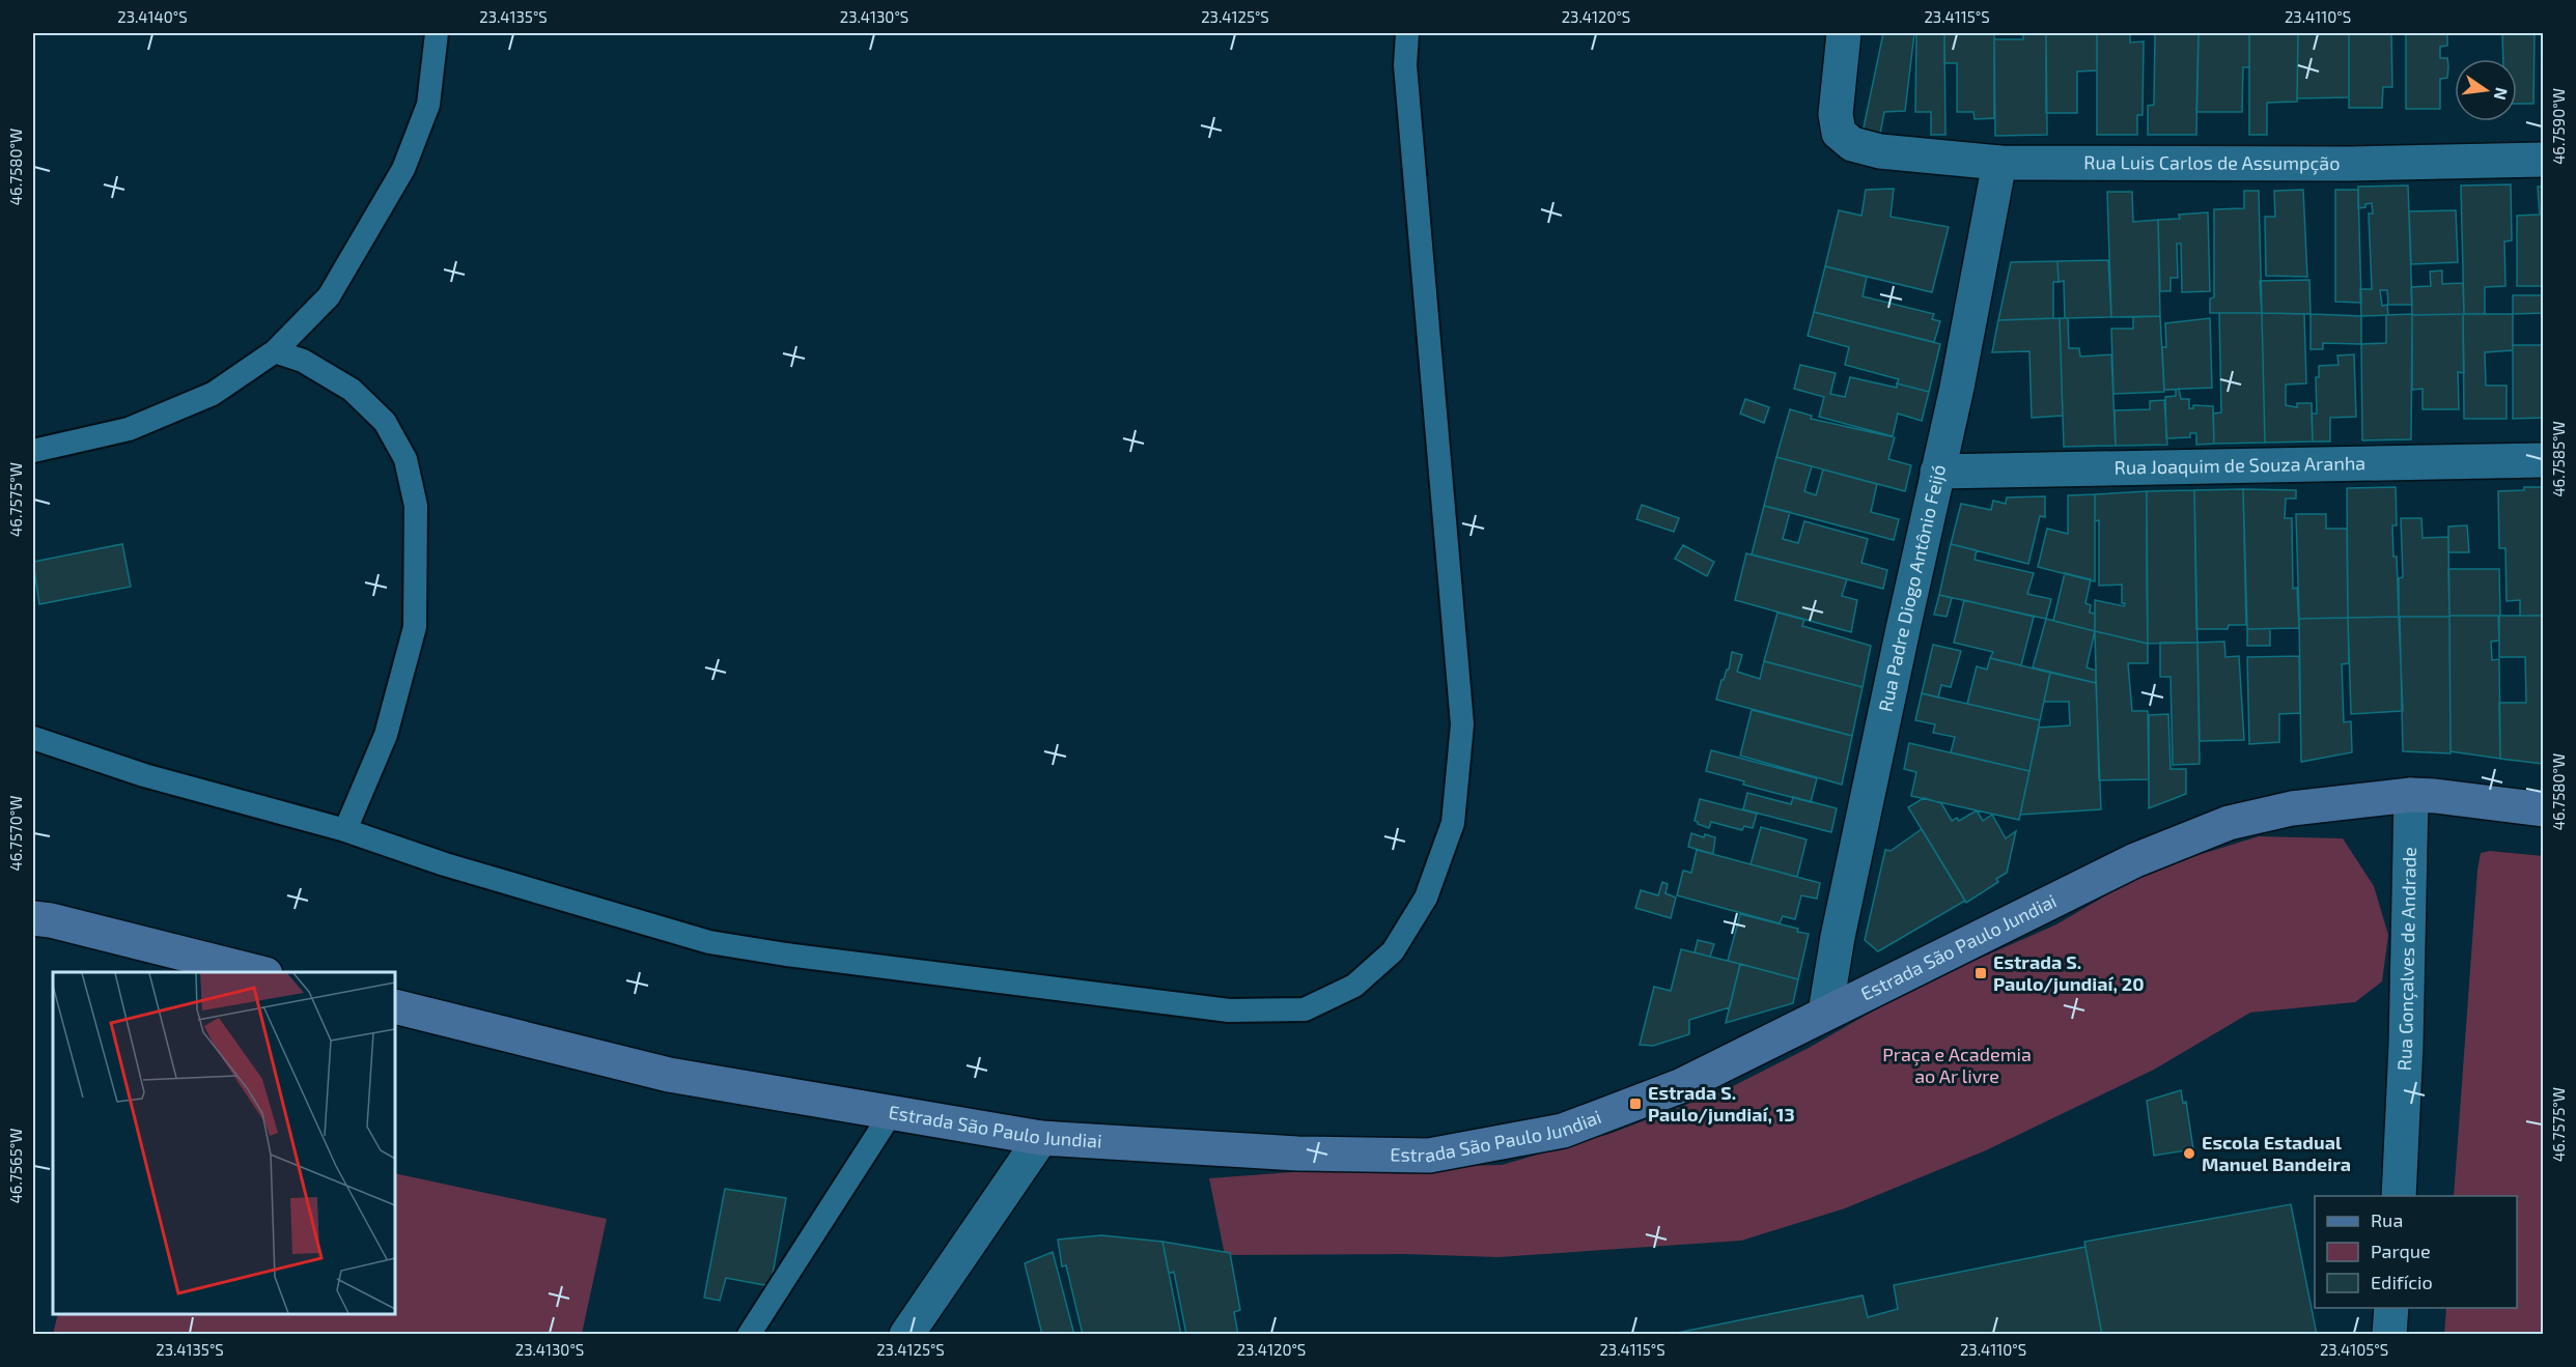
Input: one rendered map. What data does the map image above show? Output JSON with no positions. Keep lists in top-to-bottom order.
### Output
{
  "streets": {
    "main road": ["Estrada São Paulo Jundiai"],
    "street": [
      "Rua Luis Carlos de Assumpção",
      "Rua Joaquim de Souza Aranha",
      "Rua Padre Diogo Antônio Feijó",
      "Rua Gonçalves de Andrade"
    ]
  },
  "crossings": [
    ["Rua Luis Carlos de Assumpção", "Rua Padre Diogo Antônio Feijó"],
    ["Rua Joaquim de Souza Aranha", "Rua Padre Diogo Antônio Feijó"],
    ["Rua Padre Diogo Antônio Feijó", "Estrada São Paulo Jundiai"],
    ["Estrada São Paulo Jundiai", "Rua Gonçalves de Andrade"]
  ],
  "parks": ["Praça e Academia ao Ar livre"],
  "places": {
    "transit": ["Estrada S. Paulo/jundiaí, 20", "Estrada S. Paulo/jundiaí, 13"],
    "other": ["Escola Estadual Manuel Bandeira"]
  },
  "legend": ["Rua", "Parque", "Edifício"],
  "north": "right",
  "coordinates": [
    "23.4140°S",
    "23.4135°S",
    "23.4130°S",
    "23.4125°S",
    "23.4120°S",
    "23.4115°S",
    "23.4110°S",
    "46.7590°W",
    "46.7580°W",
    "46.7585°W",
    "46.7575°W",
    "46.7570°W",
    "46.7565°W",
    "23.4105°S"
  ]
}
